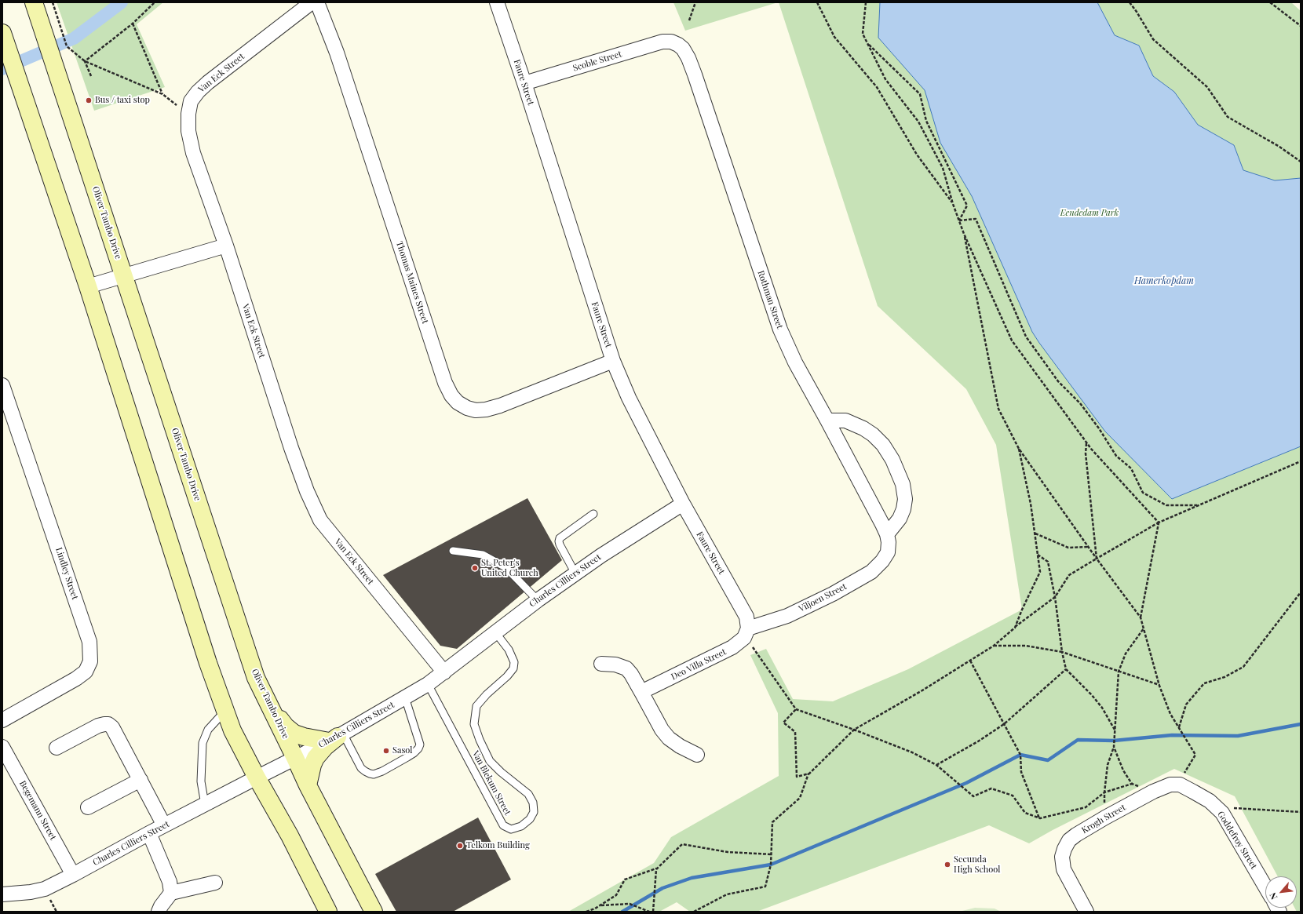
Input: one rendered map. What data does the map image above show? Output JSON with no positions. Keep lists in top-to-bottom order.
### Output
{
  "streets": {
    "street": [
      "Scoble Street",
      "Van Eck Street",
      "Faure Street",
      "Oliver Tambo Drive",
      "Thomas Maines Street",
      "Rothman Street",
      "Lindley Street",
      "Charles Cilliers Street",
      "Viljoen Street",
      "Deo Villa Street",
      "Begemann Street",
      "Krogh Street",
      "Goddefroy Street"
    ],
    "lane": ["Van Blekum Street"]
  },
  "crossings": [
    ["Scoble Street", "Faure Street"],
    ["Scoble Street", "Rothman Street"],
    ["Van Eck Street", "Charles Cilliers Street"],
    ["Faure Street", "Thomas Maines Street"],
    ["Faure Street", "Charles Cilliers Street"],
    ["Faure Street", "Viljoen Street"],
    ["Faure Street", "Deo Villa Street"],
    ["Oliver Tambo Drive", "Charles Cilliers Street"],
    ["Rothman Street", "Viljoen Street"],
    ["Charles Cilliers Street", "Van Blekum Street"],
    ["Charles Cilliers Street", "Begemann Street"],
    ["Viljoen Street", "Deo Villa Street"],
    ["Krogh Street", "Goddefroy Street"]
  ],
  "water": ["Hamerkopdam"],
  "parks": ["Eendedam Park"],
  "places": [
    "Bus / taxi stop",
    "St. Peter's United Church",
    "Sasol",
    "Telkom Building",
    "Secunda High School"
  ],
  "north": "bottom left"
}
